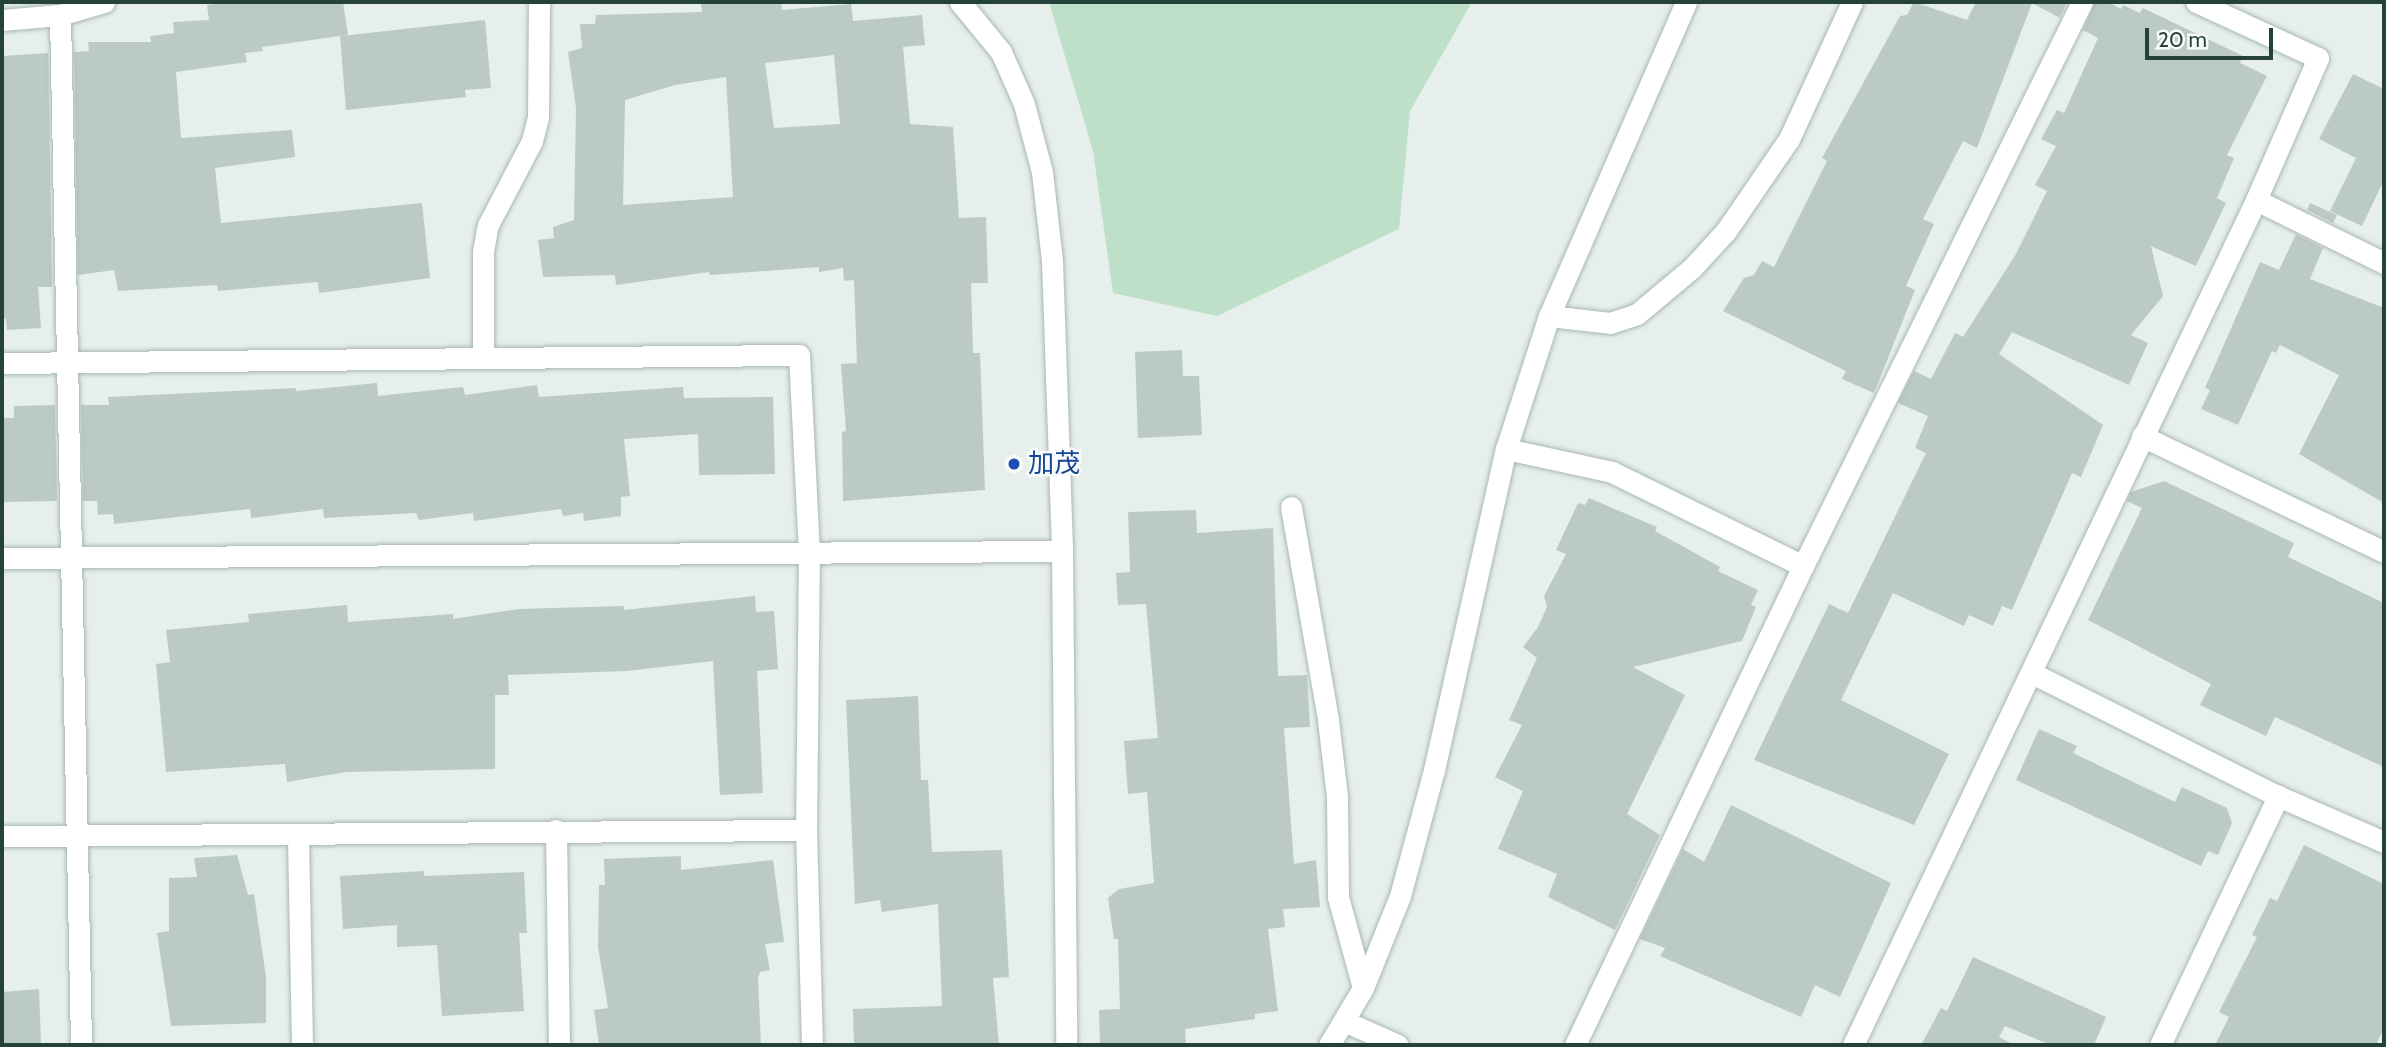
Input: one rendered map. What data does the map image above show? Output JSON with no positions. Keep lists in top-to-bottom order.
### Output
{
  "places": ["加茂"],
  "scale_bar": "20 m"
}
